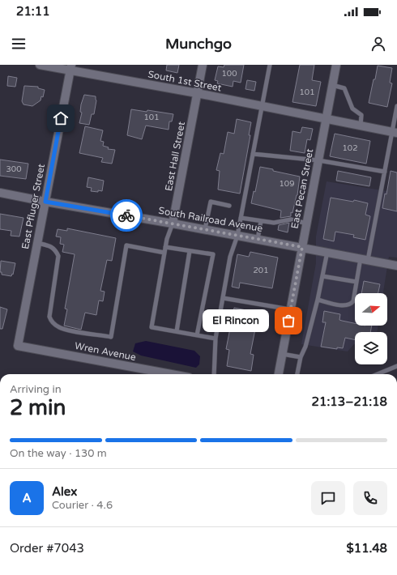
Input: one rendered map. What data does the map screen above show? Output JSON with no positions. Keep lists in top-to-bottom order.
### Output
{
  "streets": {
    "street": [
      "South 1st Street",
      "East Hall Street",
      "East Pecan Street",
      "East Pfluger Street",
      "South Railroad Avenue",
      "Wren Avenue"
    ]
  },
  "crossings": [
    ["South 1st Street", "East Hall Street"],
    ["South 1st Street", "East Pecan Street"],
    ["South 1st Street", "East Pfluger Street"],
    ["East Hall Street", "South Railroad Avenue"],
    ["East Pecan Street", "South Railroad Avenue"],
    ["East Pfluger Street", "South Railroad Avenue"],
    ["East Pfluger Street", "Wren Avenue"]
  ],
  "places": ["El Rincon"],
  "house_numbers": [
    "100",
    "101",
    "101",
    "102",
    "300",
    "109",
    "201"
  ],
  "north": "right",
  "page": {
    "status": "21:11",
    "header": "Munchgo",
    "bubble": "El Rincon",
    "heading": ["2 min", "Arriving in", "21:13–21:18"],
    "panel": [
      "Alex",
      "Courier · 4.6",
      "Order #7043",
      "$11.48"
    ],
    "bar": "On the way · 130 m",
    "round": "A"
  }
}
